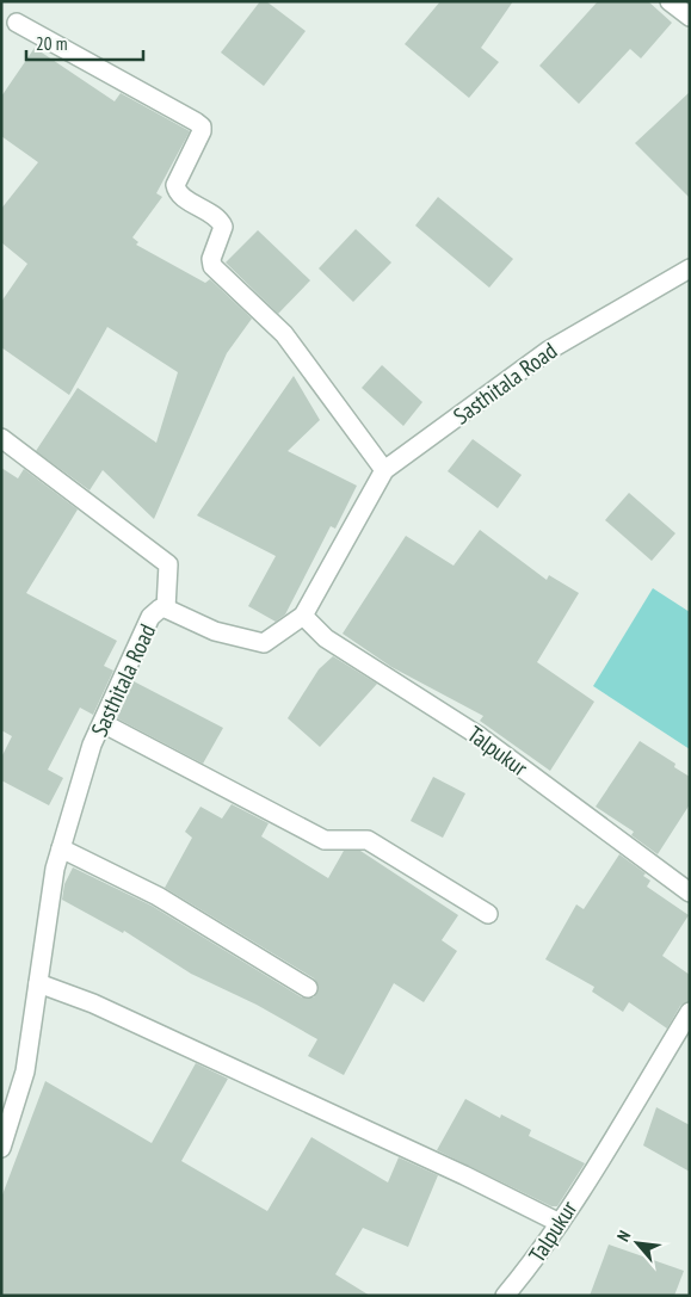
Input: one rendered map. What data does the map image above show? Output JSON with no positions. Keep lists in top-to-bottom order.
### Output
{
  "streets": {
    "street": ["Sasthitala Road", "Talpukur"]
  },
  "crossings": [
    ["Sasthitala Road", "Talpukur"]
  ],
  "scale_bar": "20 m",
  "north": "top left"
}
